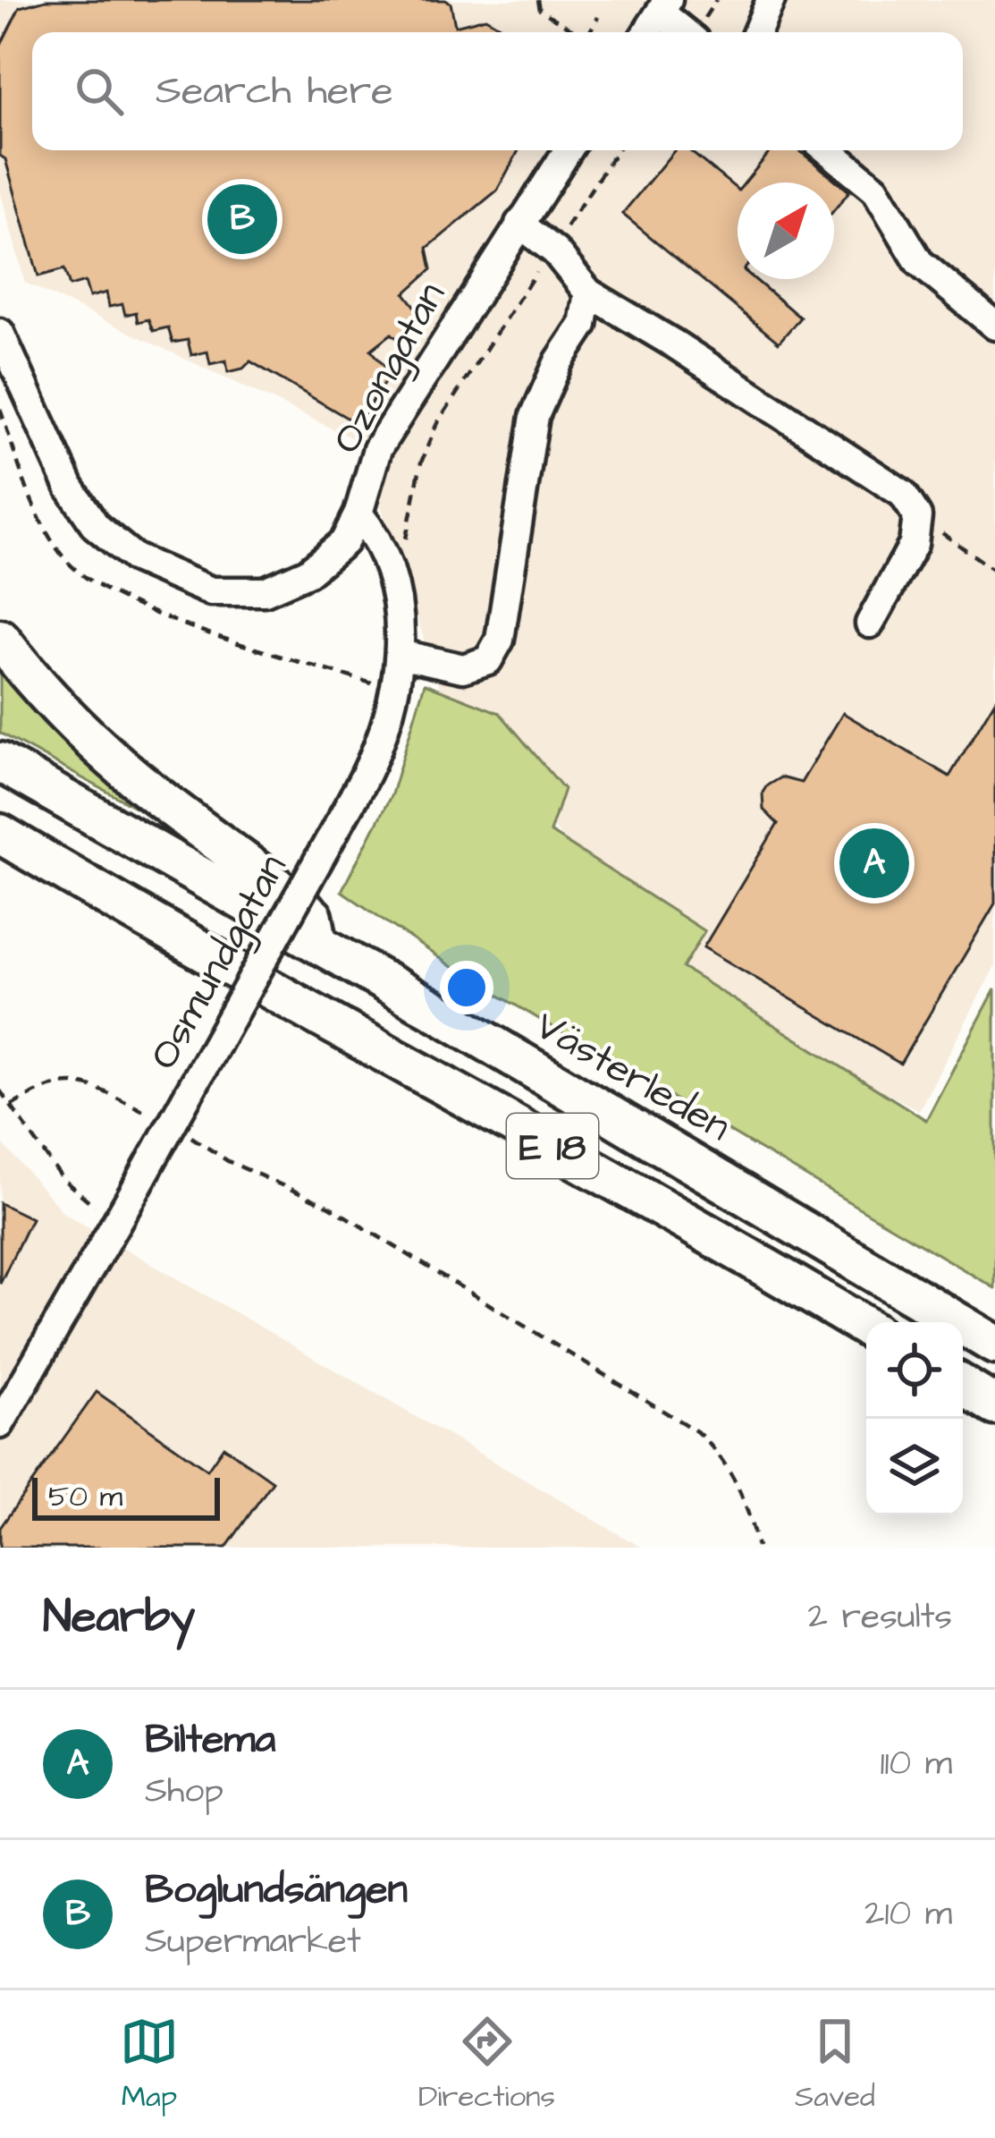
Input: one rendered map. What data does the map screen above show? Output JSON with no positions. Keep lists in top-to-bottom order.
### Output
{
  "streets": {
    "highway": ["Västerleden", "E 18"],
    "street": ["Ozongatan", "Osmundgatan"]
  },
  "crossings": [
    ["Ozongatan", "Osmundgatan"],
    ["Västerleden", "E 18"]
  ],
  "scale_bar": "50 m",
  "north": "top right",
  "page": {
    "search": "Search here",
    "pins": ["B", "A"],
    "scale": "50 m",
    "heading": ["Nearby", "2 results"],
    "list": [
      {
        "mark": "A",
        "name": "Biltema",
        "note": "Shop",
        "value": "110 m"
      },
      {
        "mark": "B",
        "name": "Boglundsängen",
        "note": "Supermarket",
        "value": "210 m"
      }
    ],
    "nav": ["Map", "Directions", "Saved"]
  }
}
